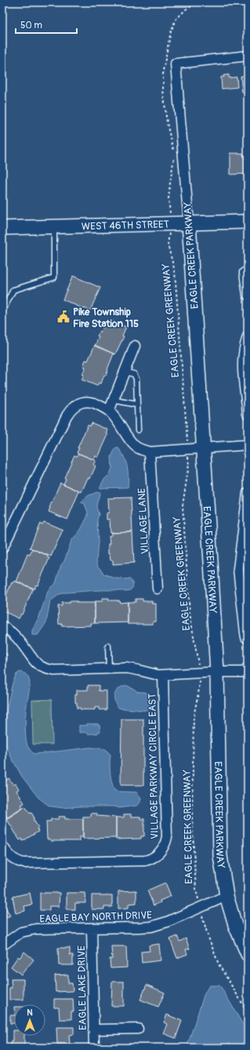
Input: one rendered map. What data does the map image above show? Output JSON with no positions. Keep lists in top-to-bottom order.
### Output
{
  "streets": {
    "main road": ["WEST 46TH STREET", "EAGLE CREEK PARKWAY"],
    "street": [
      "VILLAGE LANE",
      "VILLAGE PARKWAY CIRCLE EAST",
      "EAGLE BAY NORTH DRIVE",
      "EAGLE LAKE DRIVE"
    ],
    "path": ["EAGLE CREEK GREENWAY"]
  },
  "crossings": [
    ["WEST 46TH STREET", "EAGLE CREEK PARKWAY"],
    ["EAGLE CREEK PARKWAY", "EAGLE BAY NORTH DRIVE"],
    ["EAGLE CREEK GREENWAY", "EAGLE BAY NORTH DRIVE"],
    ["EAGLE BAY NORTH DRIVE", "EAGLE LAKE DRIVE"]
  ],
  "places": {
    "public building": ["Pike Township Fire Station 115"]
  },
  "scale_bar": "50 m",
  "north": "top"
}
